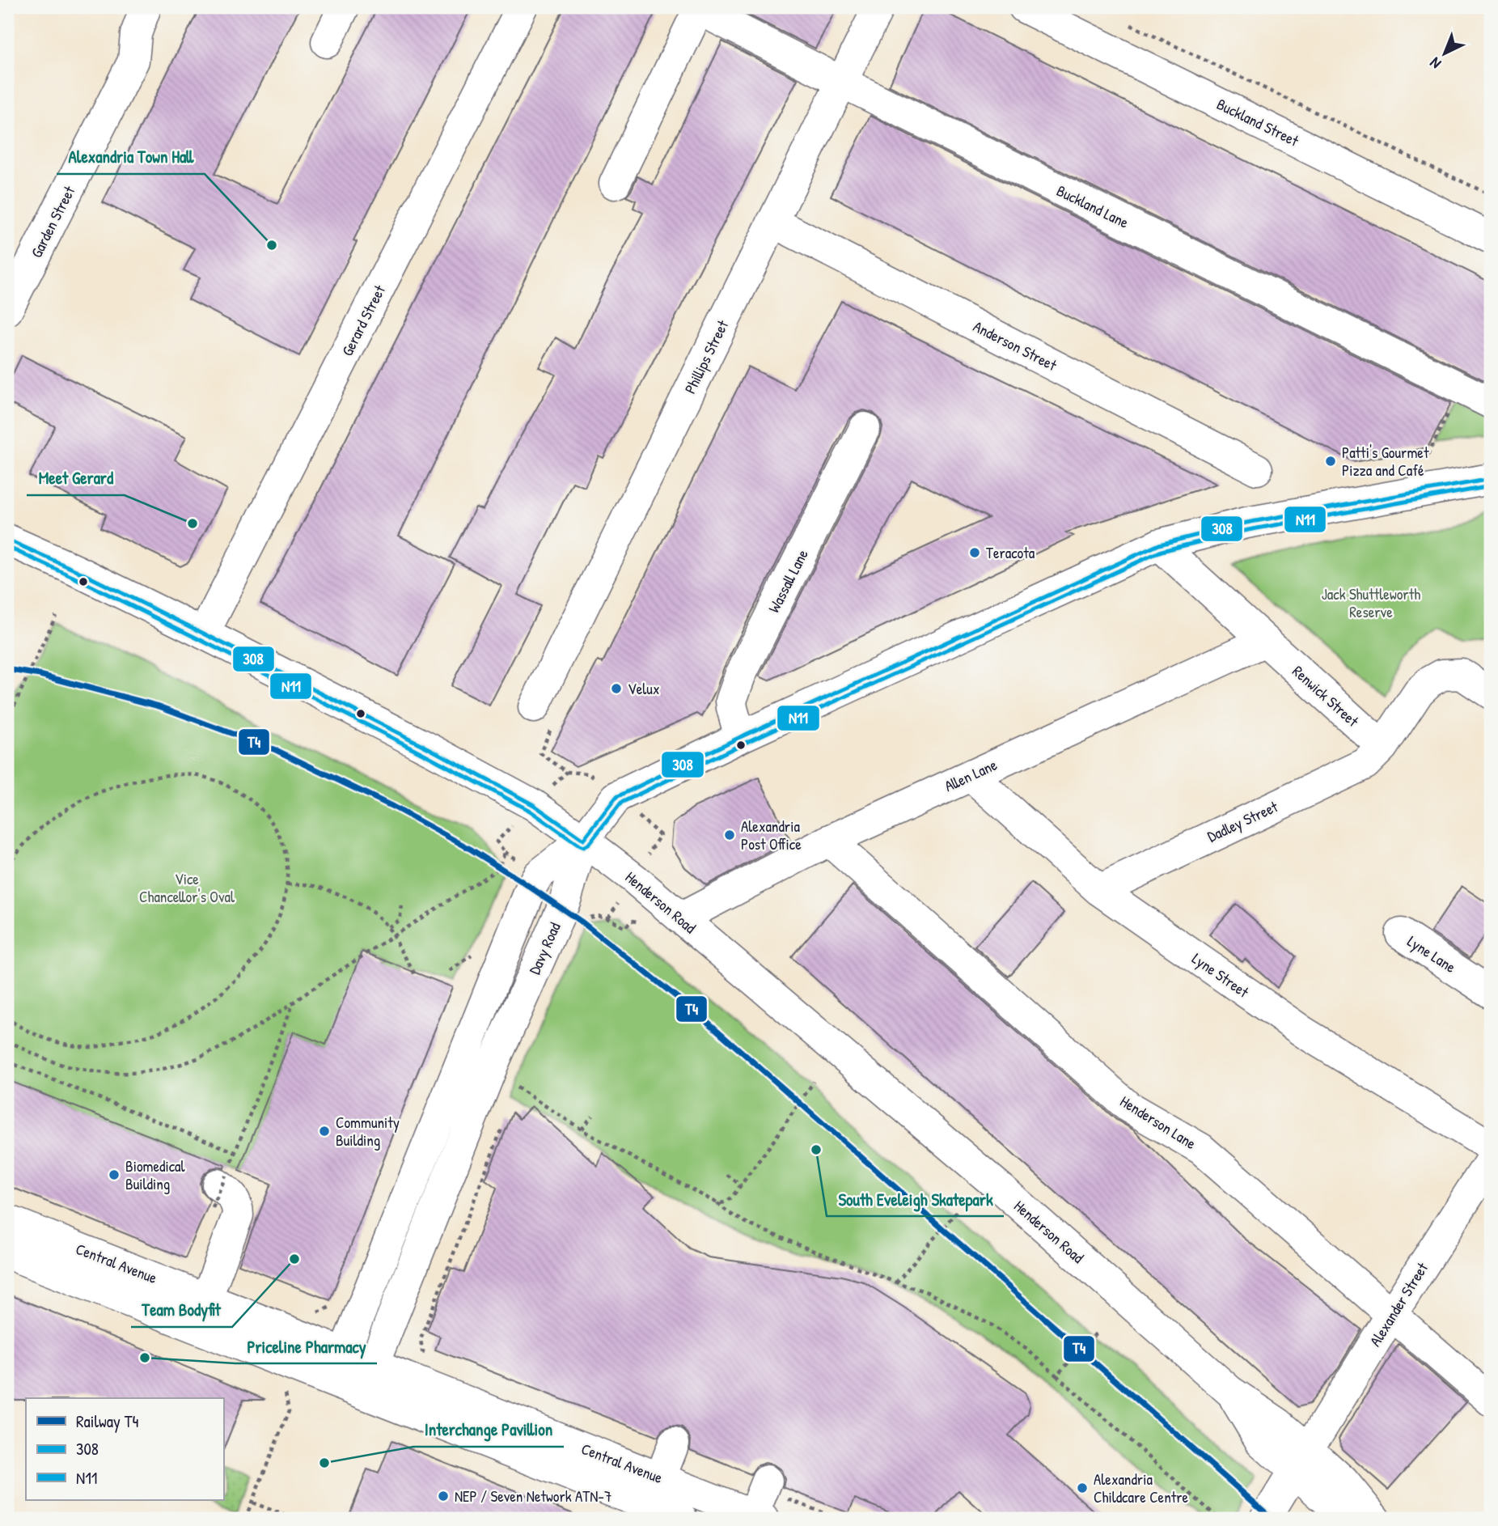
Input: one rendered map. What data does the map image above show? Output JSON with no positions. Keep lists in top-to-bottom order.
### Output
{
  "streets": {
    "street": [
      "Buckland Street",
      "Buckland Lane",
      "Garden Street",
      "Gerard Street",
      "Anderson Street",
      "Phillips Street",
      "Wassall Lane",
      "Renwick Street",
      "Allen Lane",
      "Dadley Street",
      "Henderson Road",
      "Davy Road",
      "Lyne Lane",
      "Lyne Street",
      "Henderson Lane",
      "Central Avenue",
      "Alexander Street"
    ]
  },
  "crossings": [
    ["Buckland Lane", "Phillips Street"],
    ["Gerard Street", "Henderson Road"],
    ["Anderson Street", "Phillips Street"],
    ["Renwick Street", "Allen Lane"],
    ["Renwick Street", "Dadley Street"],
    ["Allen Lane", "Henderson Road"],
    ["Allen Lane", "Lyne Street"],
    ["Allen Lane", "Henderson Lane"],
    ["Dadley Street", "Lyne Street"],
    ["Henderson Road", "Davy Road"],
    ["Henderson Road", "Alexander Street"],
    ["Davy Road", "Central Avenue"],
    ["Henderson Lane", "Alexander Street"]
  ],
  "parks": ["Jack Shuttleworth Reserve", "Vice Chancellor's Oval"],
  "places": [
    "Alexandria Town Hall",
    "Patti's Gourmet Pizza and Café",
    "Meet Gerard",
    "Teracota",
    "Velux",
    "Alexandria Post Office",
    "Community Building",
    "South Eveleigh Skatepark",
    "Biomedical Building",
    "Team Bodyfit",
    "Priceline Pharmacy",
    "Interchange Pavillion",
    "Alexandria Childcare Centre",
    "NEP / Seven Network ATN-7"
  ],
  "lines": ["transit line 308", "transit line N11", "rail line T4"],
  "legend": ["Railway T4", "308", "N11"],
  "north": "bottom left"
}
